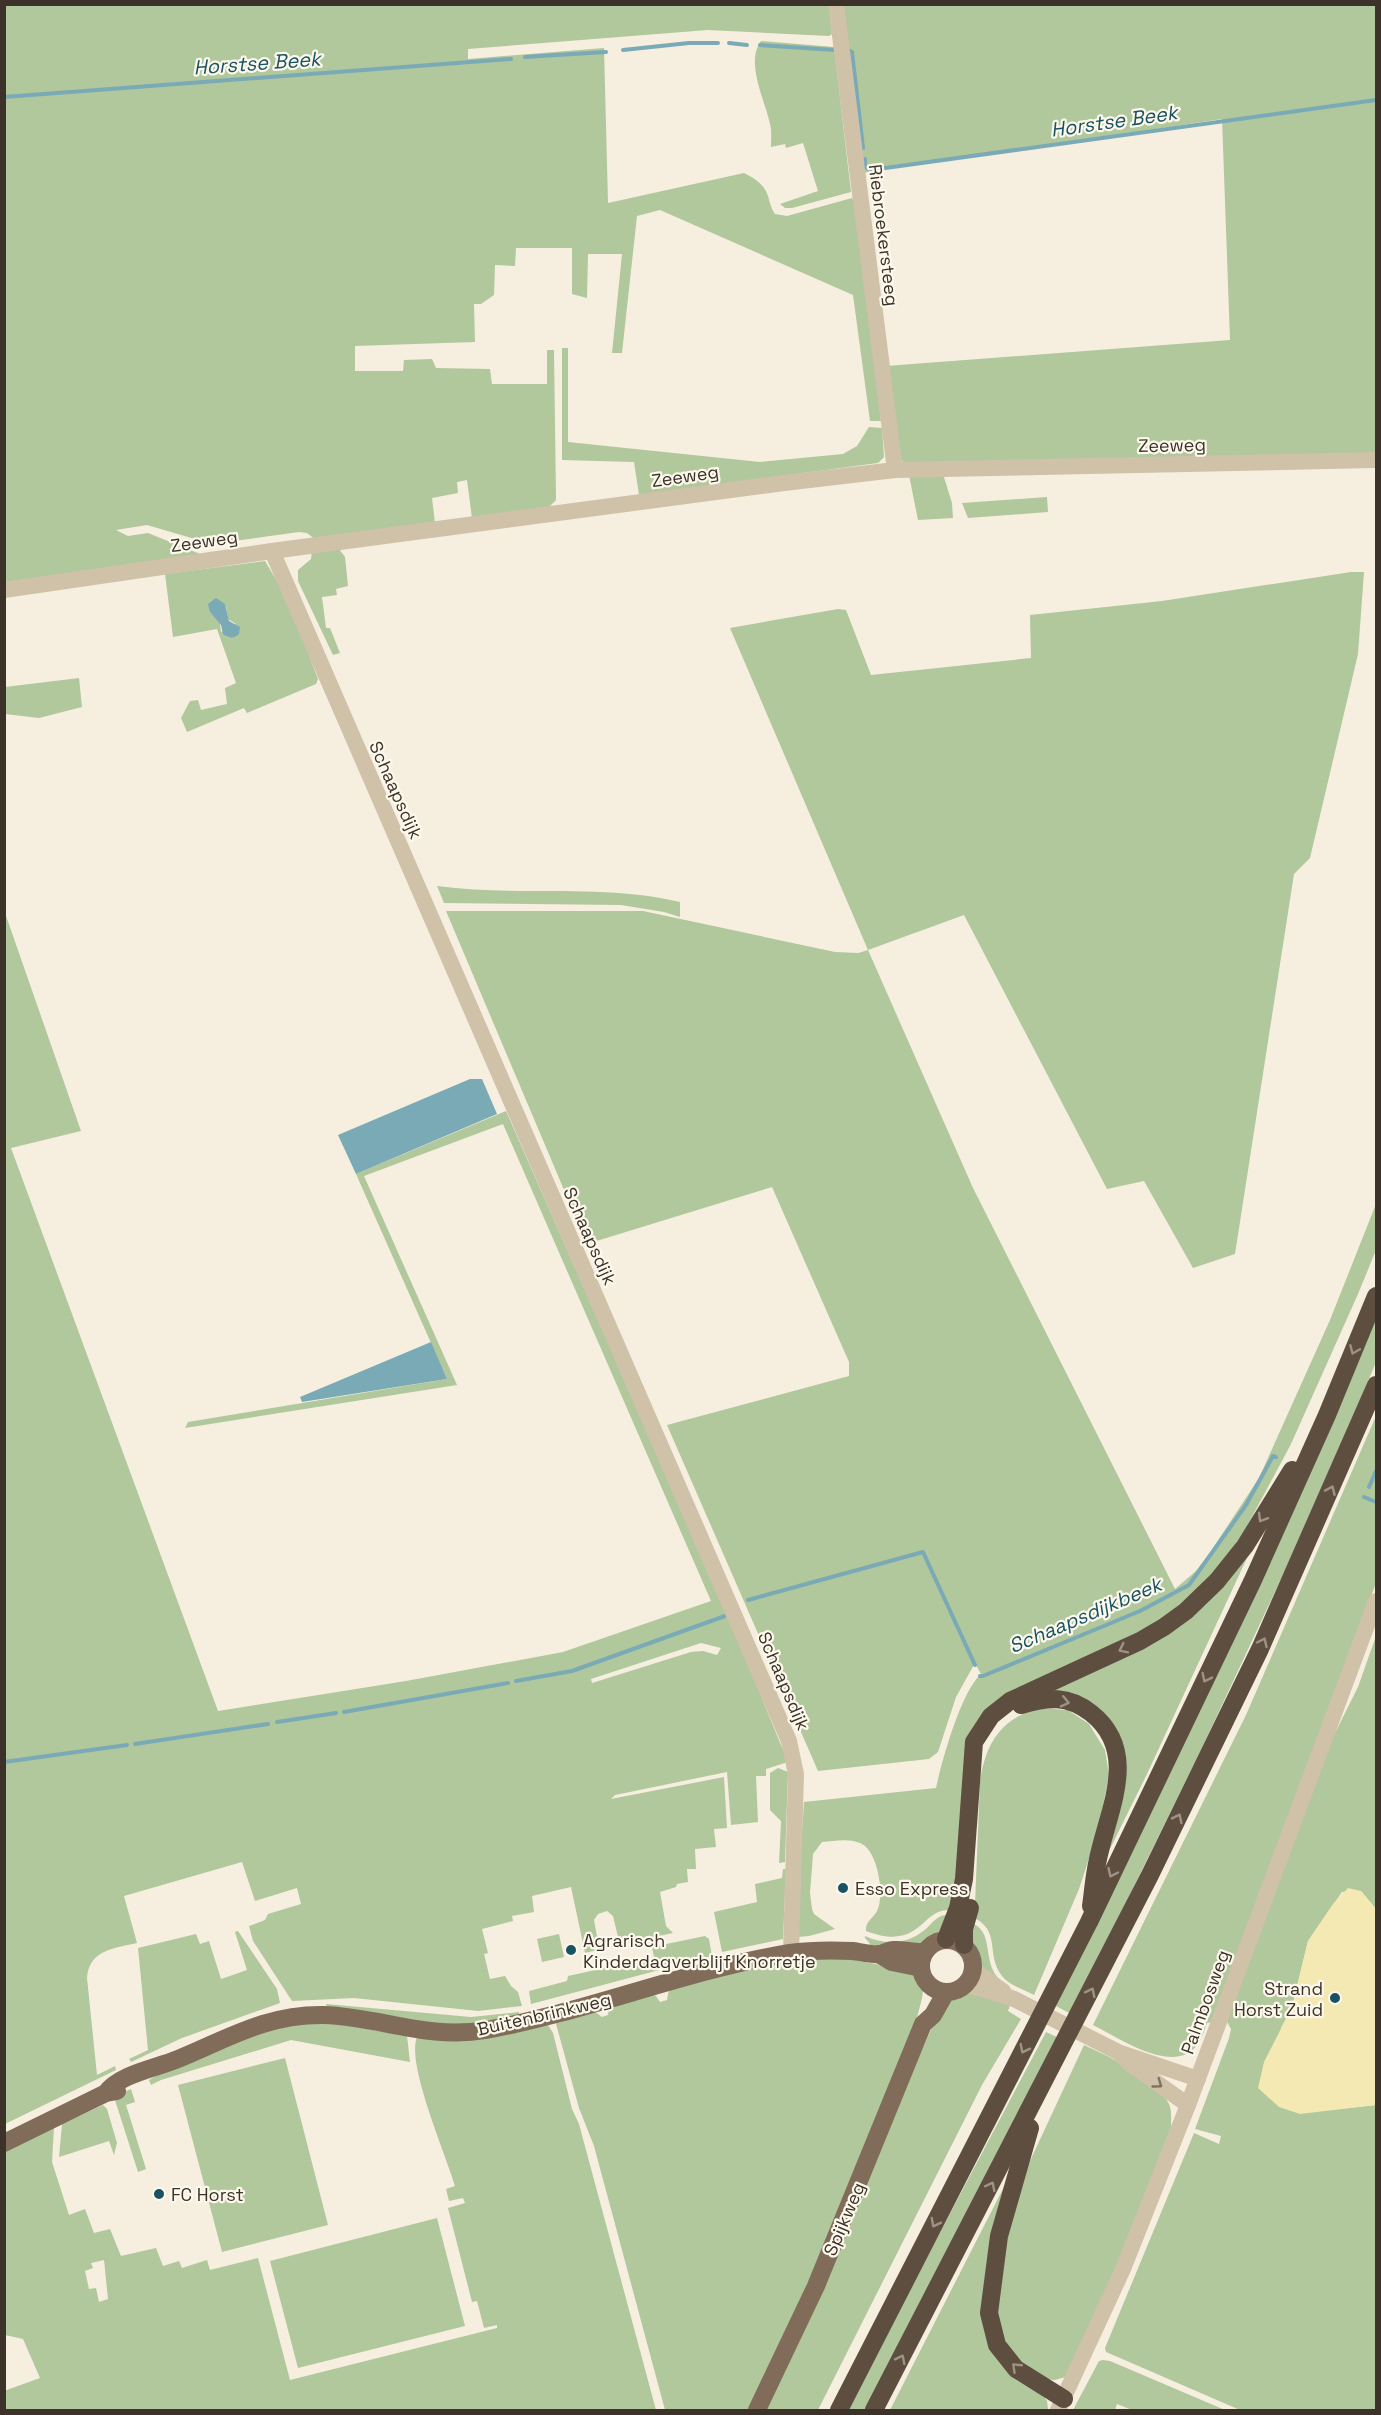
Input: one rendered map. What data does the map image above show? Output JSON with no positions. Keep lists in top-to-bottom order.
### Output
{
  "streets": {
    "main road": ["Buitenbrinkweg", "Spijkweg"],
    "street": [
      "Riebroekersteeg",
      "Zeeweg",
      "Schaapsdijk",
      "Palmbosweg"
    ]
  },
  "crossings": [
    ["Riebroekersteeg", "Zeeweg"],
    ["Zeeweg", "Schaapsdijk"],
    ["Schaapsdijk", "Buitenbrinkweg"],
    ["Buitenbrinkweg", "Spijkweg"]
  ],
  "water": ["Horstse Beek", "Schaapsdijkbeek"],
  "places": [
    "Esso Express",
    "Agrarisch Kinderdagverblijf Knorretje",
    "Strand Horst Zuid",
    "FC Horst"
  ]
}
